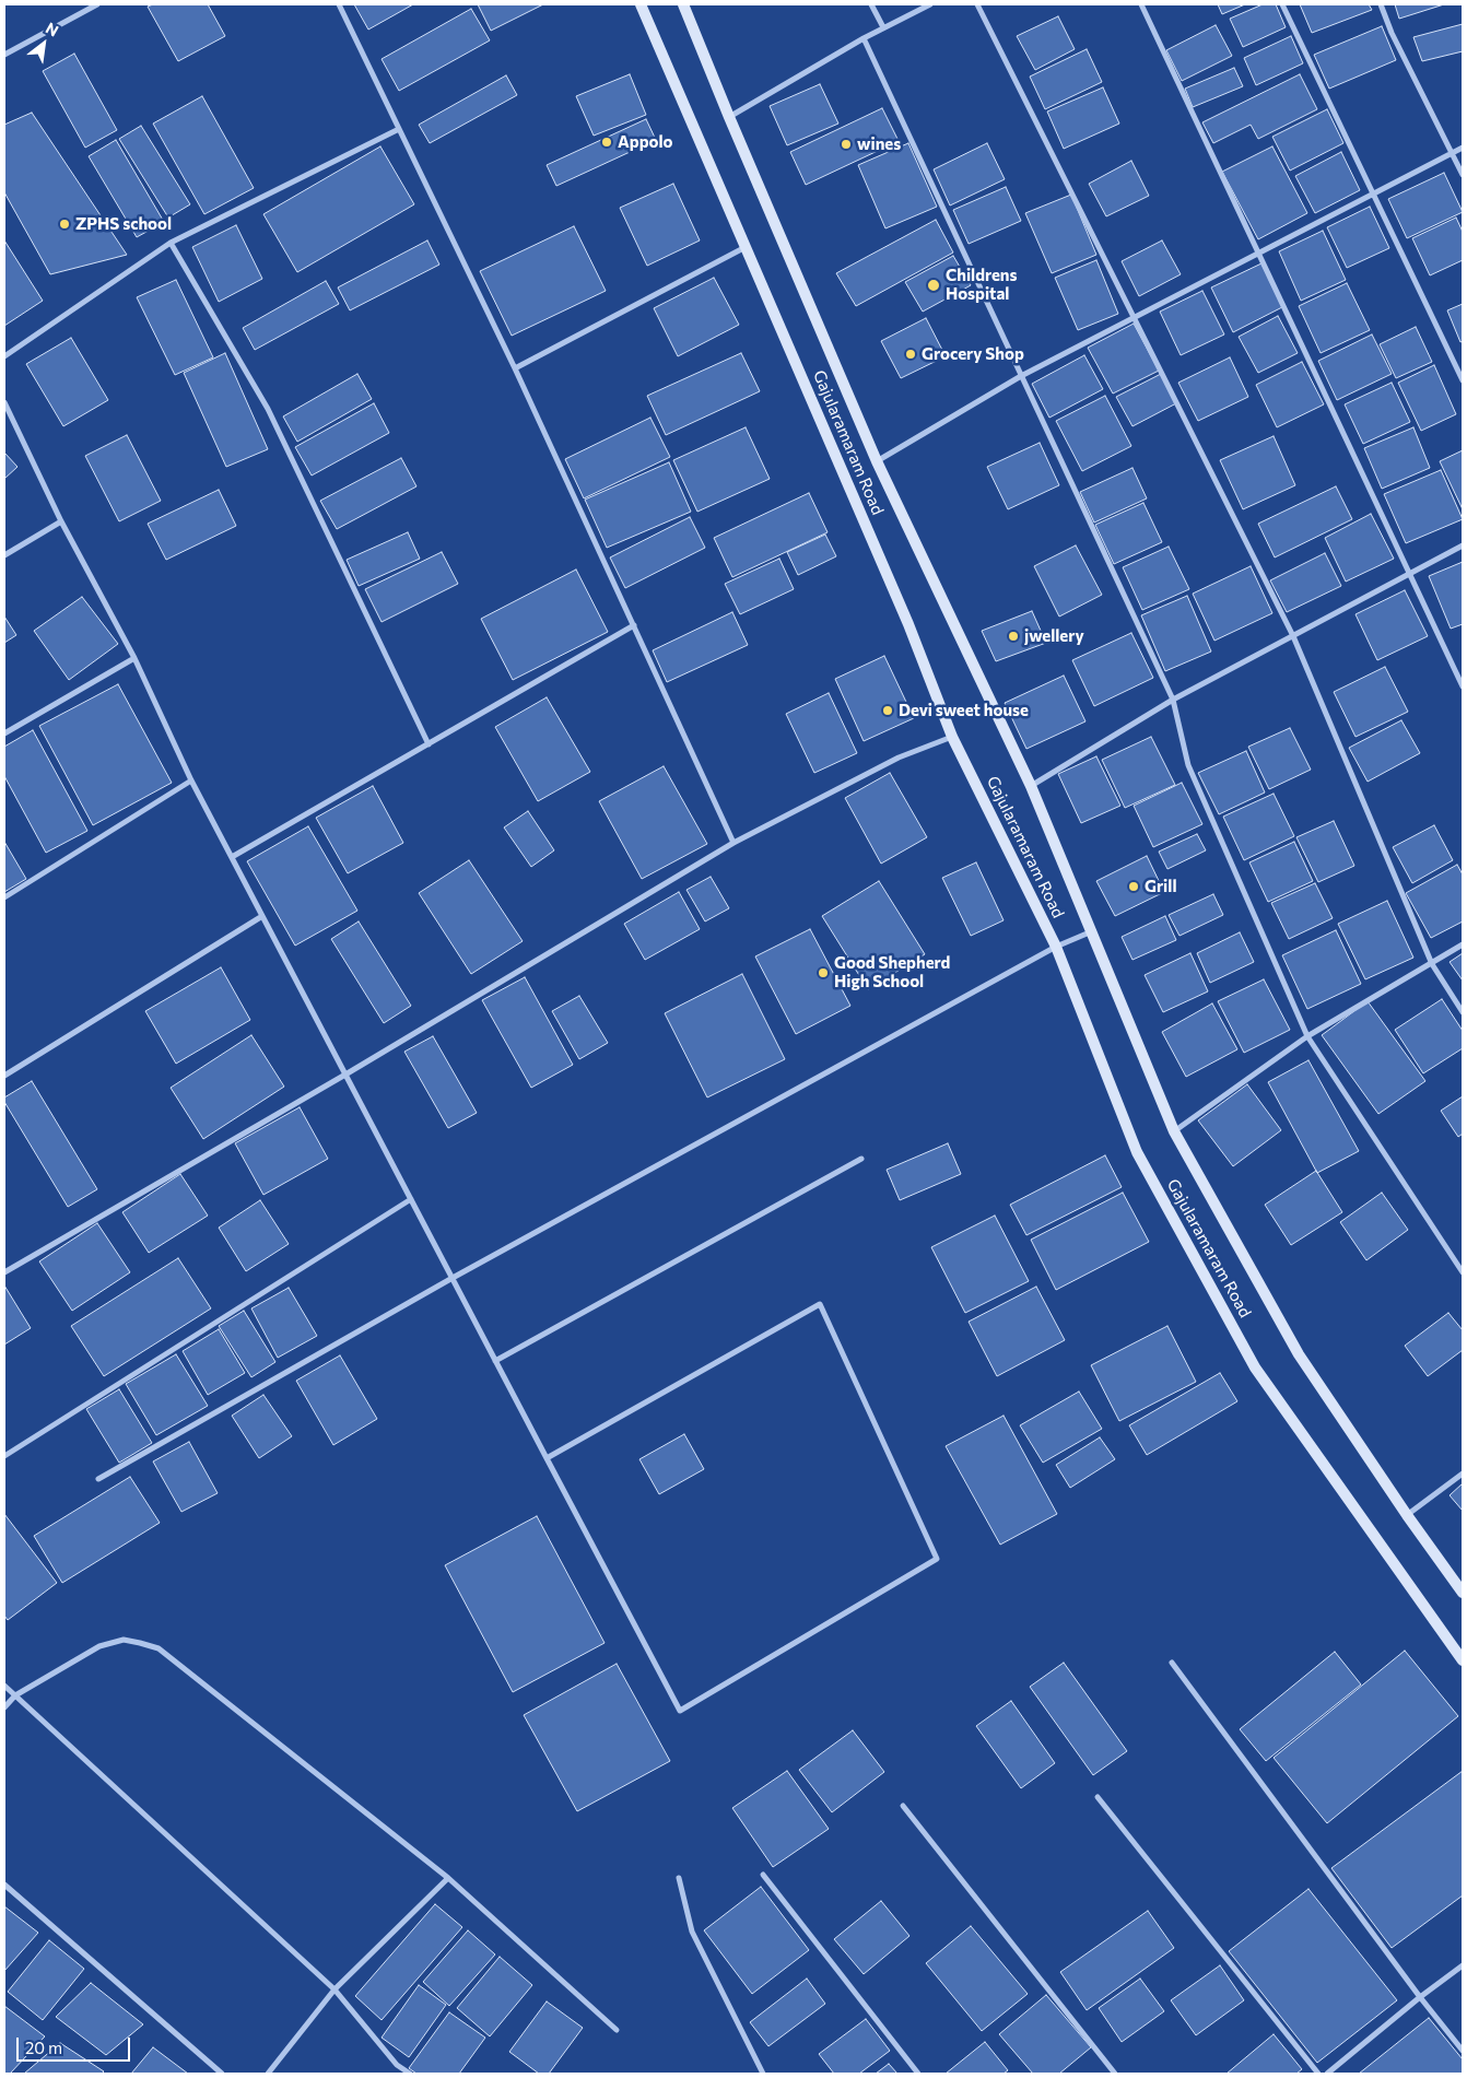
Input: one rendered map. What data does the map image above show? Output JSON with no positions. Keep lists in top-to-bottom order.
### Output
{
  "streets": {
    "main road": ["Gajularamaram Road"]
  },
  "places": [
    "Appolo",
    "wines",
    "ZPHS school",
    "Childrens Hospital",
    "Grocery Shop",
    "jwellery",
    "Devi sweet house",
    "Grill",
    "Good Shepherd High School"
  ],
  "scale_bar": "20 m",
  "north": "top right"
}
